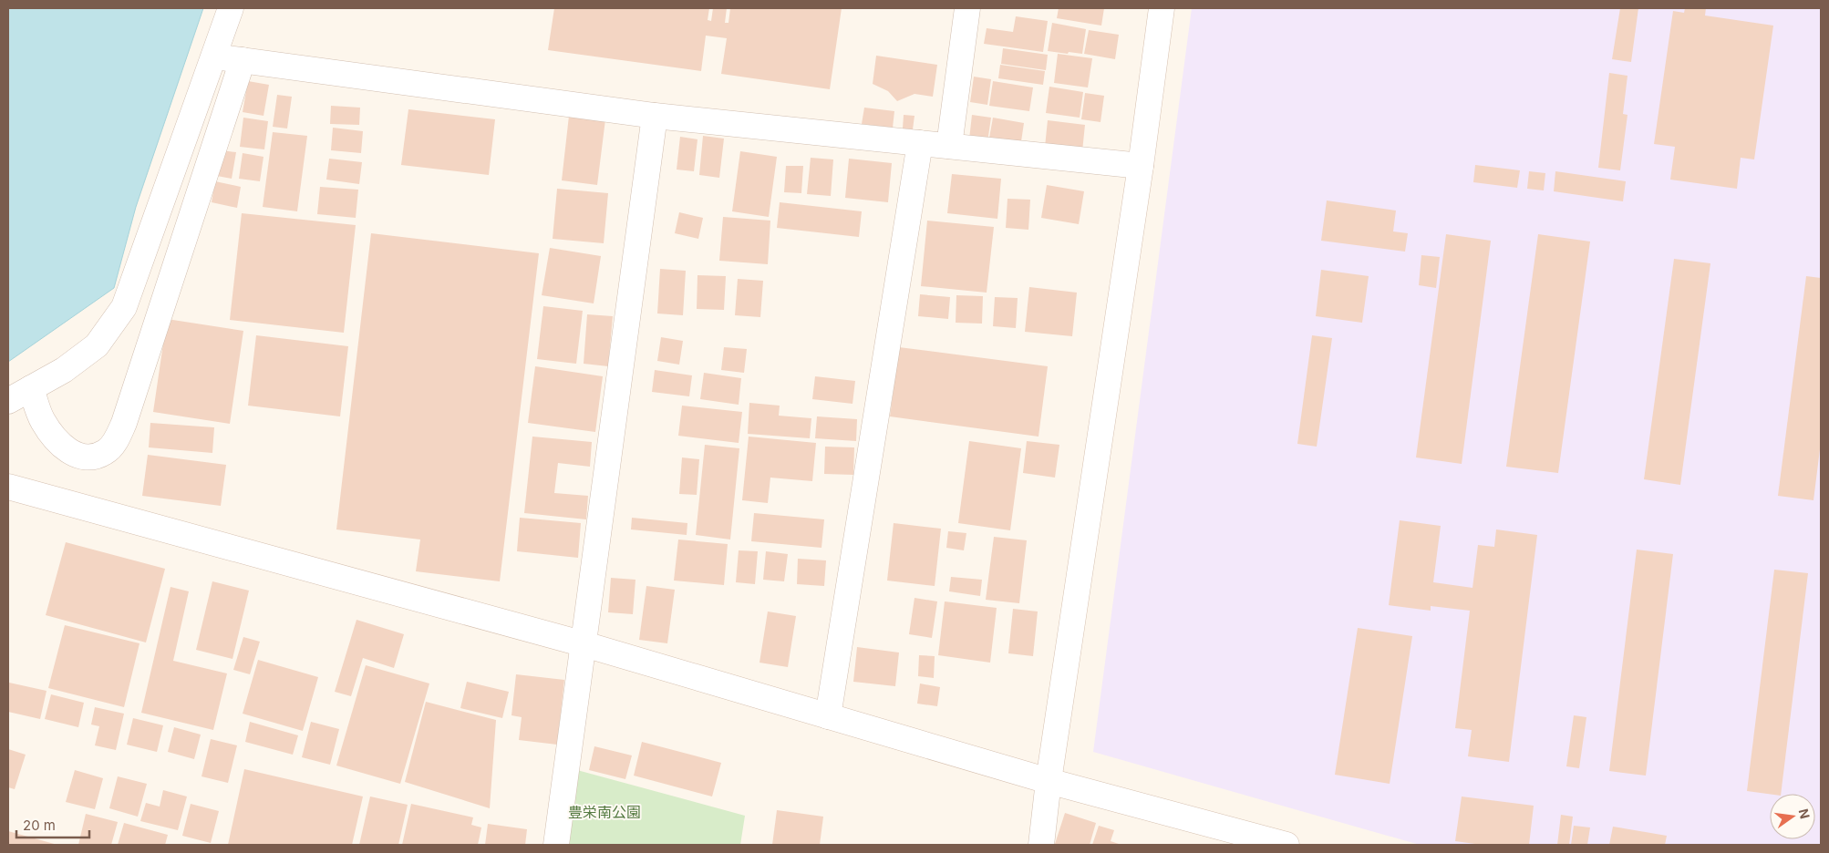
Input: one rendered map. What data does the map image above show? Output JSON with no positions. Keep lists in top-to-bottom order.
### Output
{
  "parks": ["豊栄南公園"],
  "scale_bar": "20 m",
  "north": "right"
}
